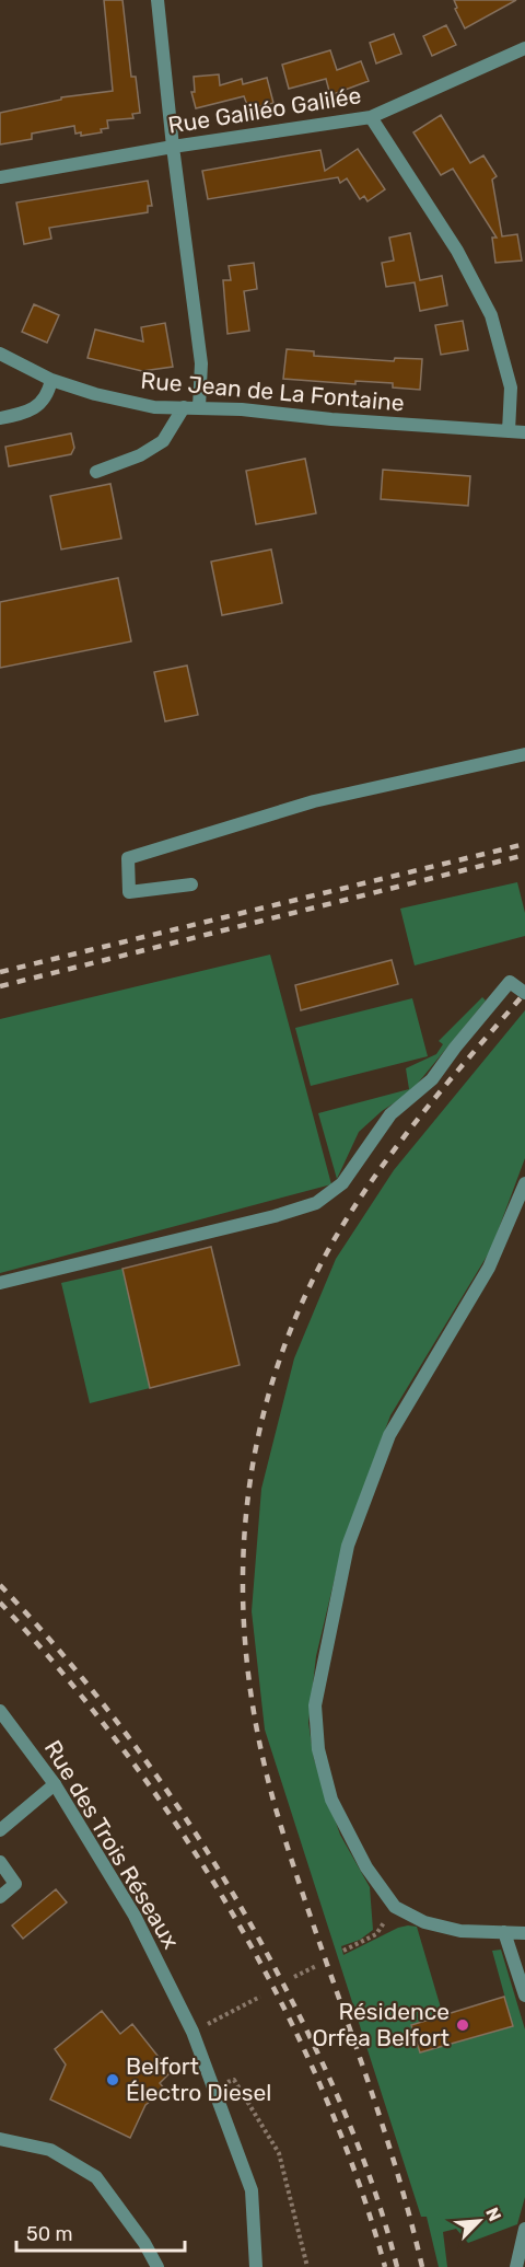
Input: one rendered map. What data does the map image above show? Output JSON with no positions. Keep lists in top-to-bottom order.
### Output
{
  "streets": {
    "street": ["Rue Galiléo Galilée", "Rue Jean de La Fontaine", "Rue des Trois Réseaux"]
  },
  "places": ["Résidence Orfea Belfort", "Belfort Électro Diesel"],
  "scale_bar": "50 m",
  "north": "top right"
}
